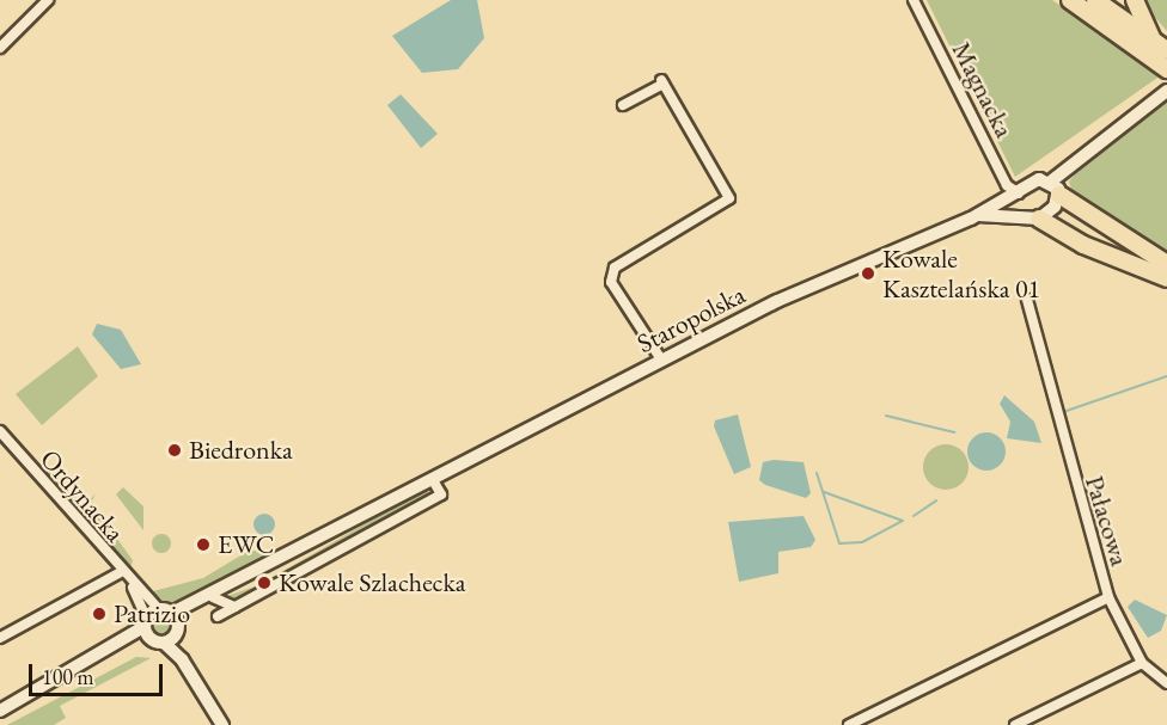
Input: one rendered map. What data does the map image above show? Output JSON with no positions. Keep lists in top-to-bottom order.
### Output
{
  "streets": {
    "main road": ["Staropolska"],
    "street": ["Magnacka", "Ordynacka", "Pałacowa"]
  },
  "crossings": [
    ["Magnacka", "Staropolska"],
    ["Staropolska", "Ordynacka"]
  ],
  "places": [
    "Kowale Kasztelańska 01",
    "Biedronka",
    "EWC",
    "Kowale Szlachecka",
    "Patrizio"
  ],
  "scale_bar": "100 m"
}
